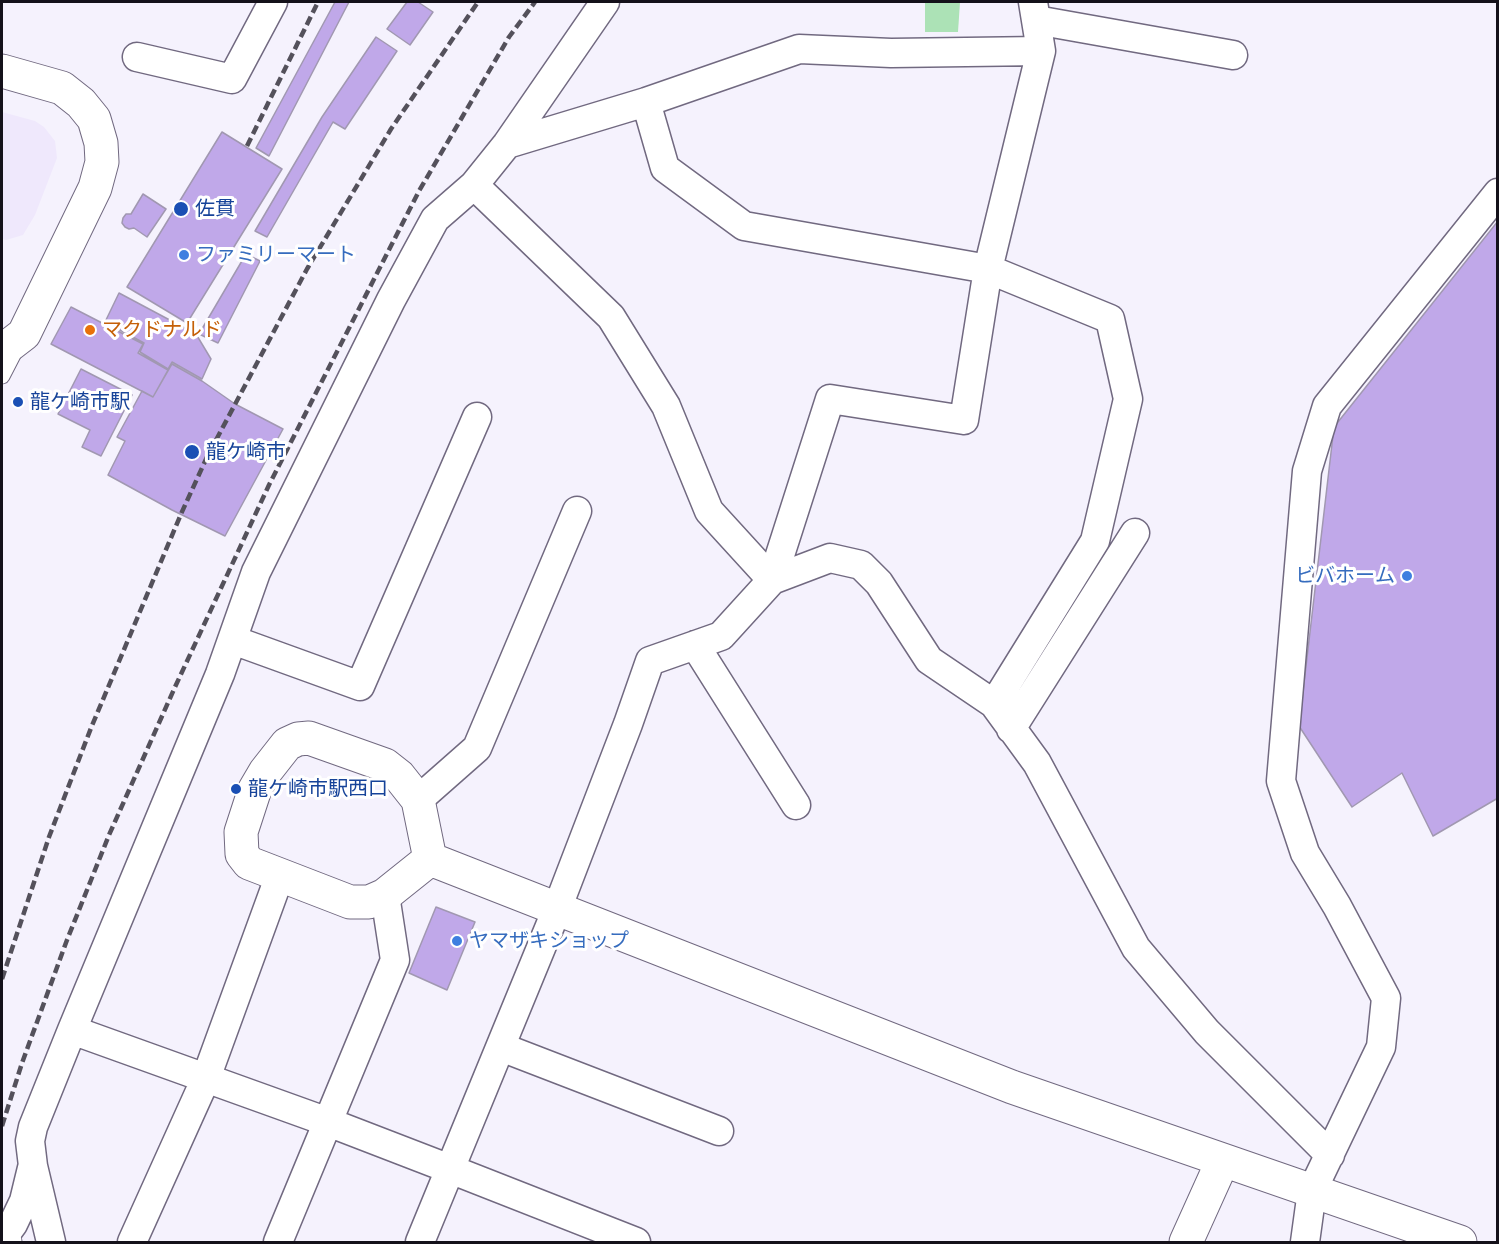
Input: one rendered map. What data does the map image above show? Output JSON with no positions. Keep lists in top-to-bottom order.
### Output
{
  "places": [
    "佐貫",
    "ファミリーマート",
    "マクドナルド",
    "龍ケ崎市駅",
    "龍ケ崎市",
    "ビバホーム",
    "龍ケ崎市駅西口",
    "ヤマザキショップ"
  ]
}
